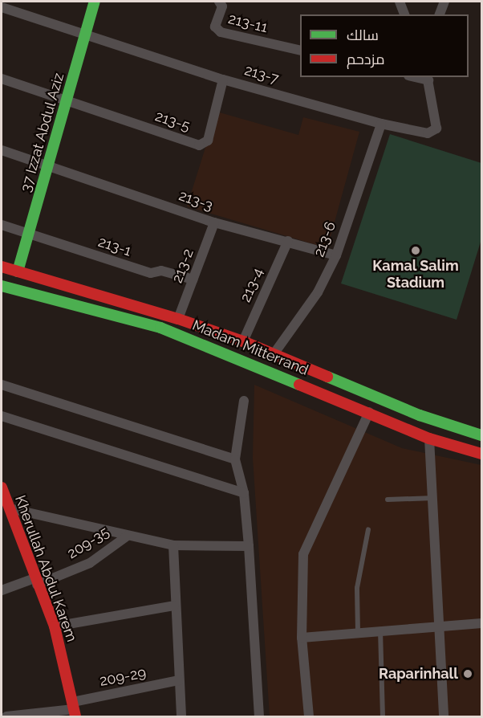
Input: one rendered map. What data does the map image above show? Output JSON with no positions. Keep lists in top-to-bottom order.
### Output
{
  "streets": {
    "main road": ["37 Izzat Abdul Aziz", "Madam Mitterrand", "Kherullah Abdul Karem"],
    "street": [
      "213-11",
      "213-7",
      "213-5",
      "213-3",
      "213-6",
      "213-1",
      "213-2",
      "213-4",
      "209-35",
      "209-29"
    ]
  },
  "crossings": [
    ["213-7", "213-5"],
    ["213-7", "37 Izzat Abdul Aziz"],
    ["213-7", "213-6"],
    ["213-5", "37 Izzat Abdul Aziz"],
    ["37 Izzat Abdul Aziz", "213-3"],
    ["37 Izzat Abdul Aziz", "213-1"],
    ["37 Izzat Abdul Aziz", "Madam Mitterrand"],
    ["213-3", "213-6"],
    ["213-3", "213-2"],
    ["213-3", "213-4"],
    ["213-6", "Madam Mitterrand"],
    ["213-1", "213-2"],
    ["213-2", "Madam Mitterrand"],
    ["213-4", "Madam Mitterrand"],
    ["209-35", "Kherullah Abdul Karem"],
    ["Kherullah Abdul Karem", "209-29"]
  ],
  "places": ["Kamal Salim Stadium", "Raparinhall"],
  "legend": ["سالك", "مزدحم"]
}
